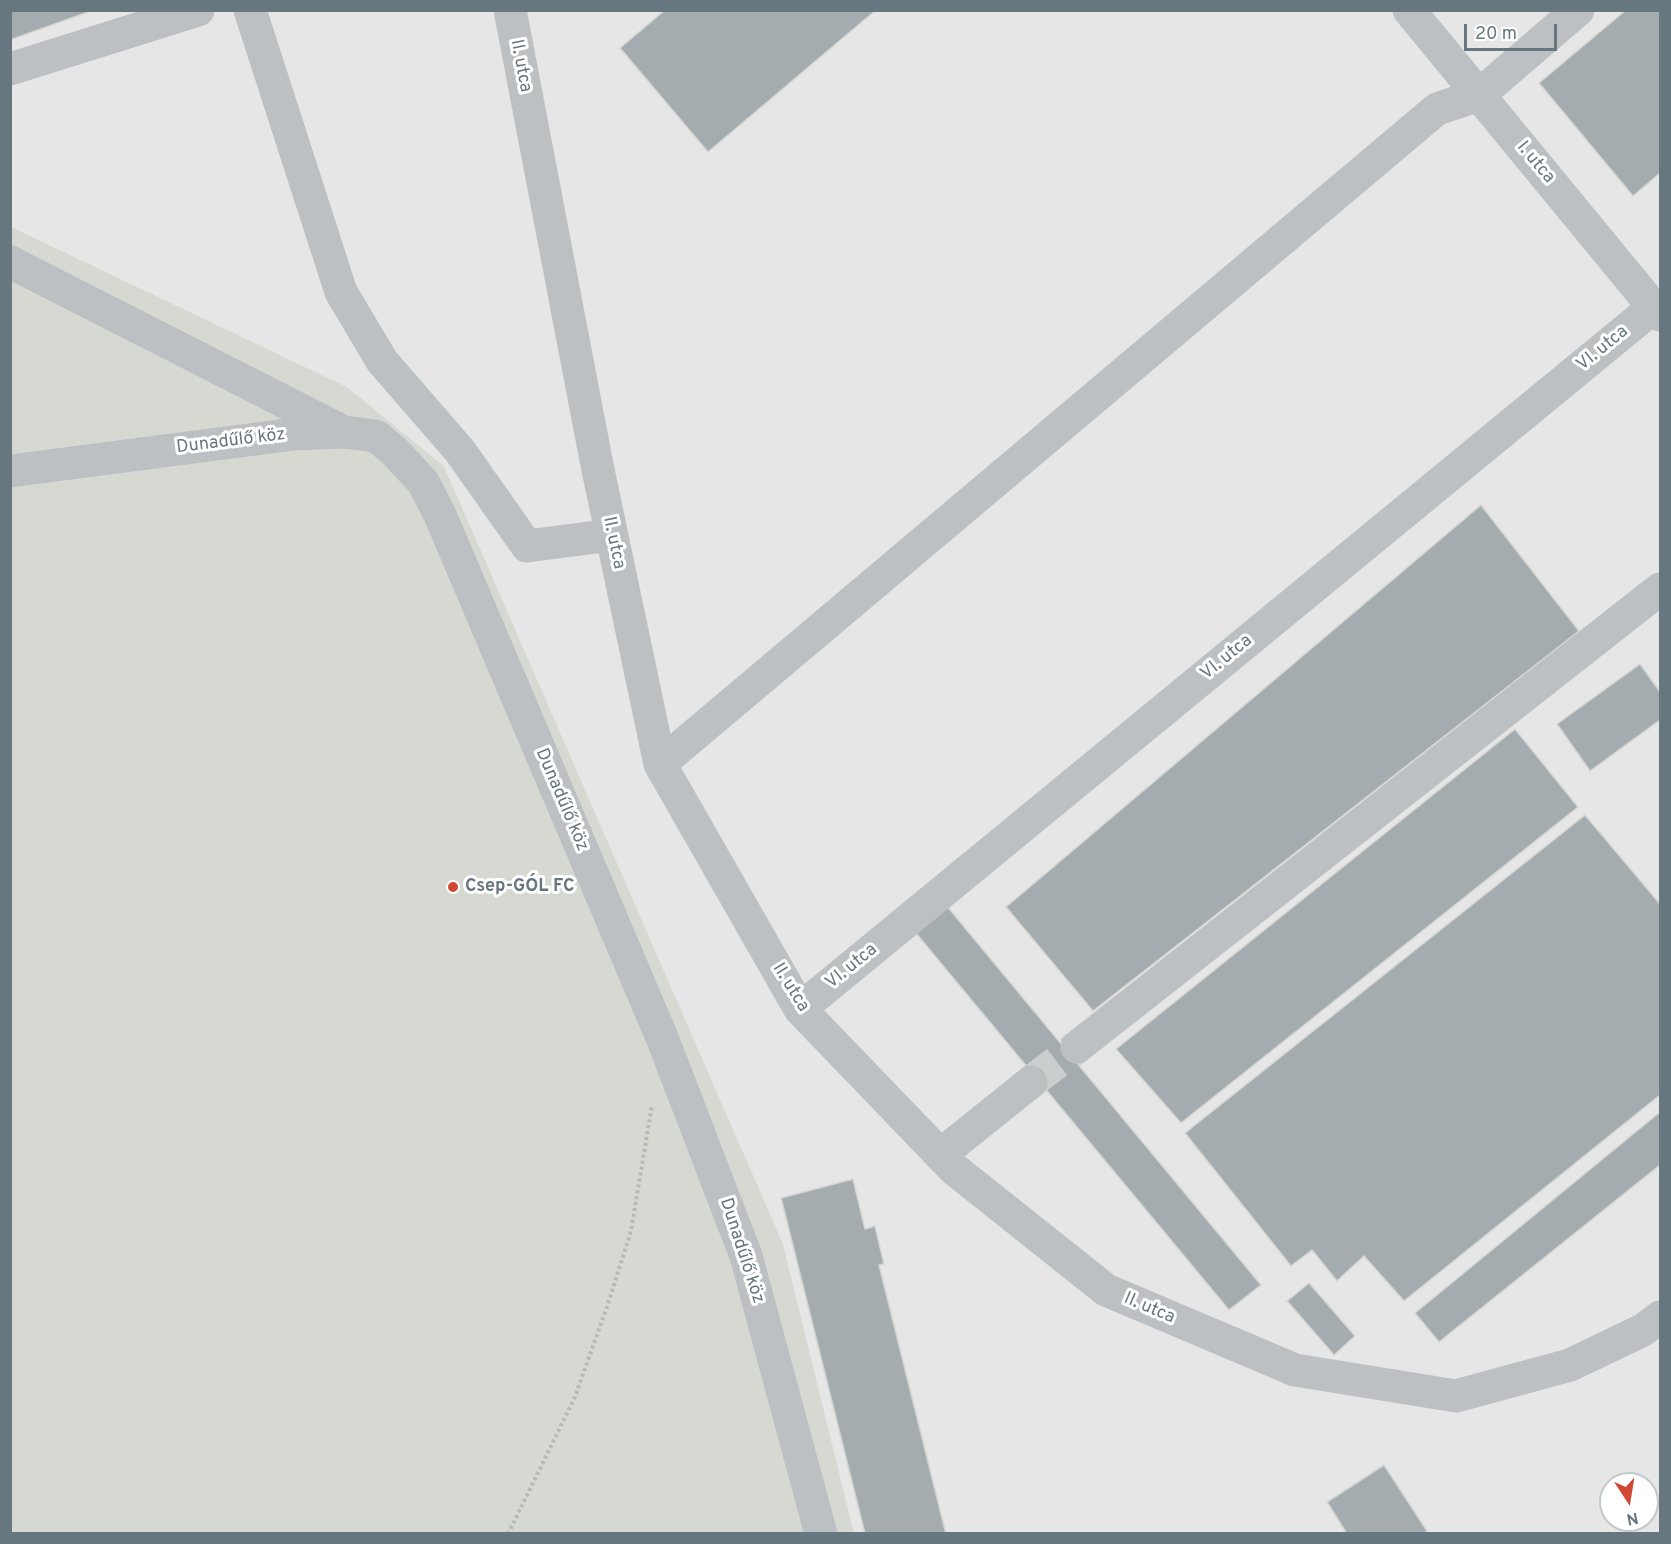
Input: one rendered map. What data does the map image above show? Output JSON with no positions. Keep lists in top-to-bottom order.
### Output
{
  "streets": {
    "lane": [
      "II. utca",
      "I. utca",
      "VI. utca",
      "Dunadűlő köz"
    ]
  },
  "crossings": [
    ["II. utca", "VI. utca"],
    ["I. utca", "VI. utca"]
  ],
  "places": ["Csep-GÓL FC"],
  "scale_bar": "20 m",
  "north": "bottom"
}
